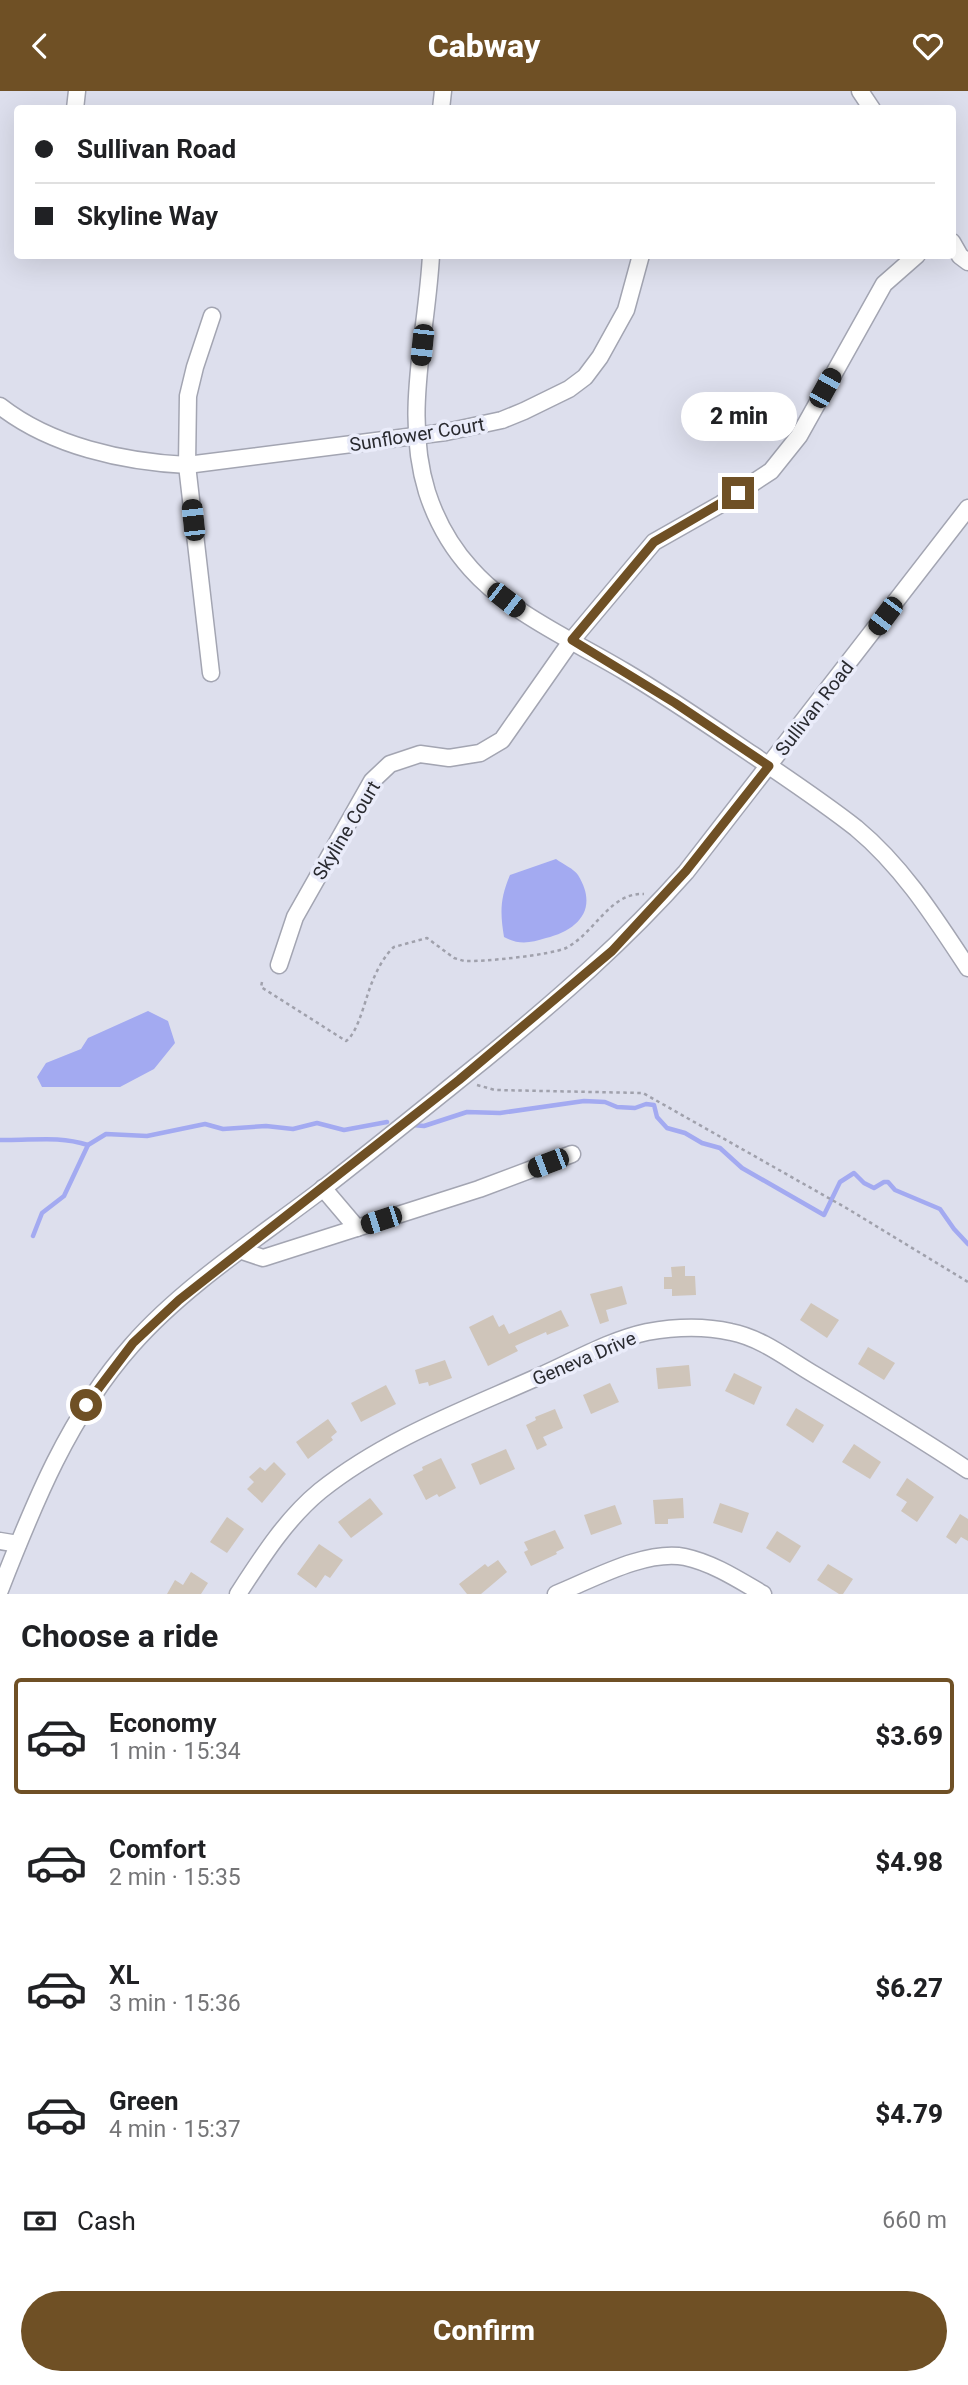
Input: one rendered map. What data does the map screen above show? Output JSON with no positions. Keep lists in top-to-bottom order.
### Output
{
  "streets": {
    "street": [
      "Sunflower Court",
      "Sullivan Road",
      "Skyline Court",
      "Geneva Drive"
    ]
  },
  "page": {
    "header": "Cabway",
    "banner": ["Sullivan Road", "Skyline Way"],
    "bubble": "2 min",
    "heading": "Choose a ride",
    "list": [
      {
        "name": "Economy",
        "note": "1 min · 15:34",
        "value": "$3.69"
      },
      {
        "name": "Comfort",
        "note": "2 min · 15:35",
        "value": "$4.98"
      },
      {
        "name": "XL",
        "note": "3 min · 15:36",
        "value": "$6.27"
      },
      {
        "name": "Green",
        "note": "4 min · 15:37",
        "value": "$4.79"
      }
    ],
    "pay": ["Cash", "660 m"],
    "buttons": "Confirm"
  }
}
